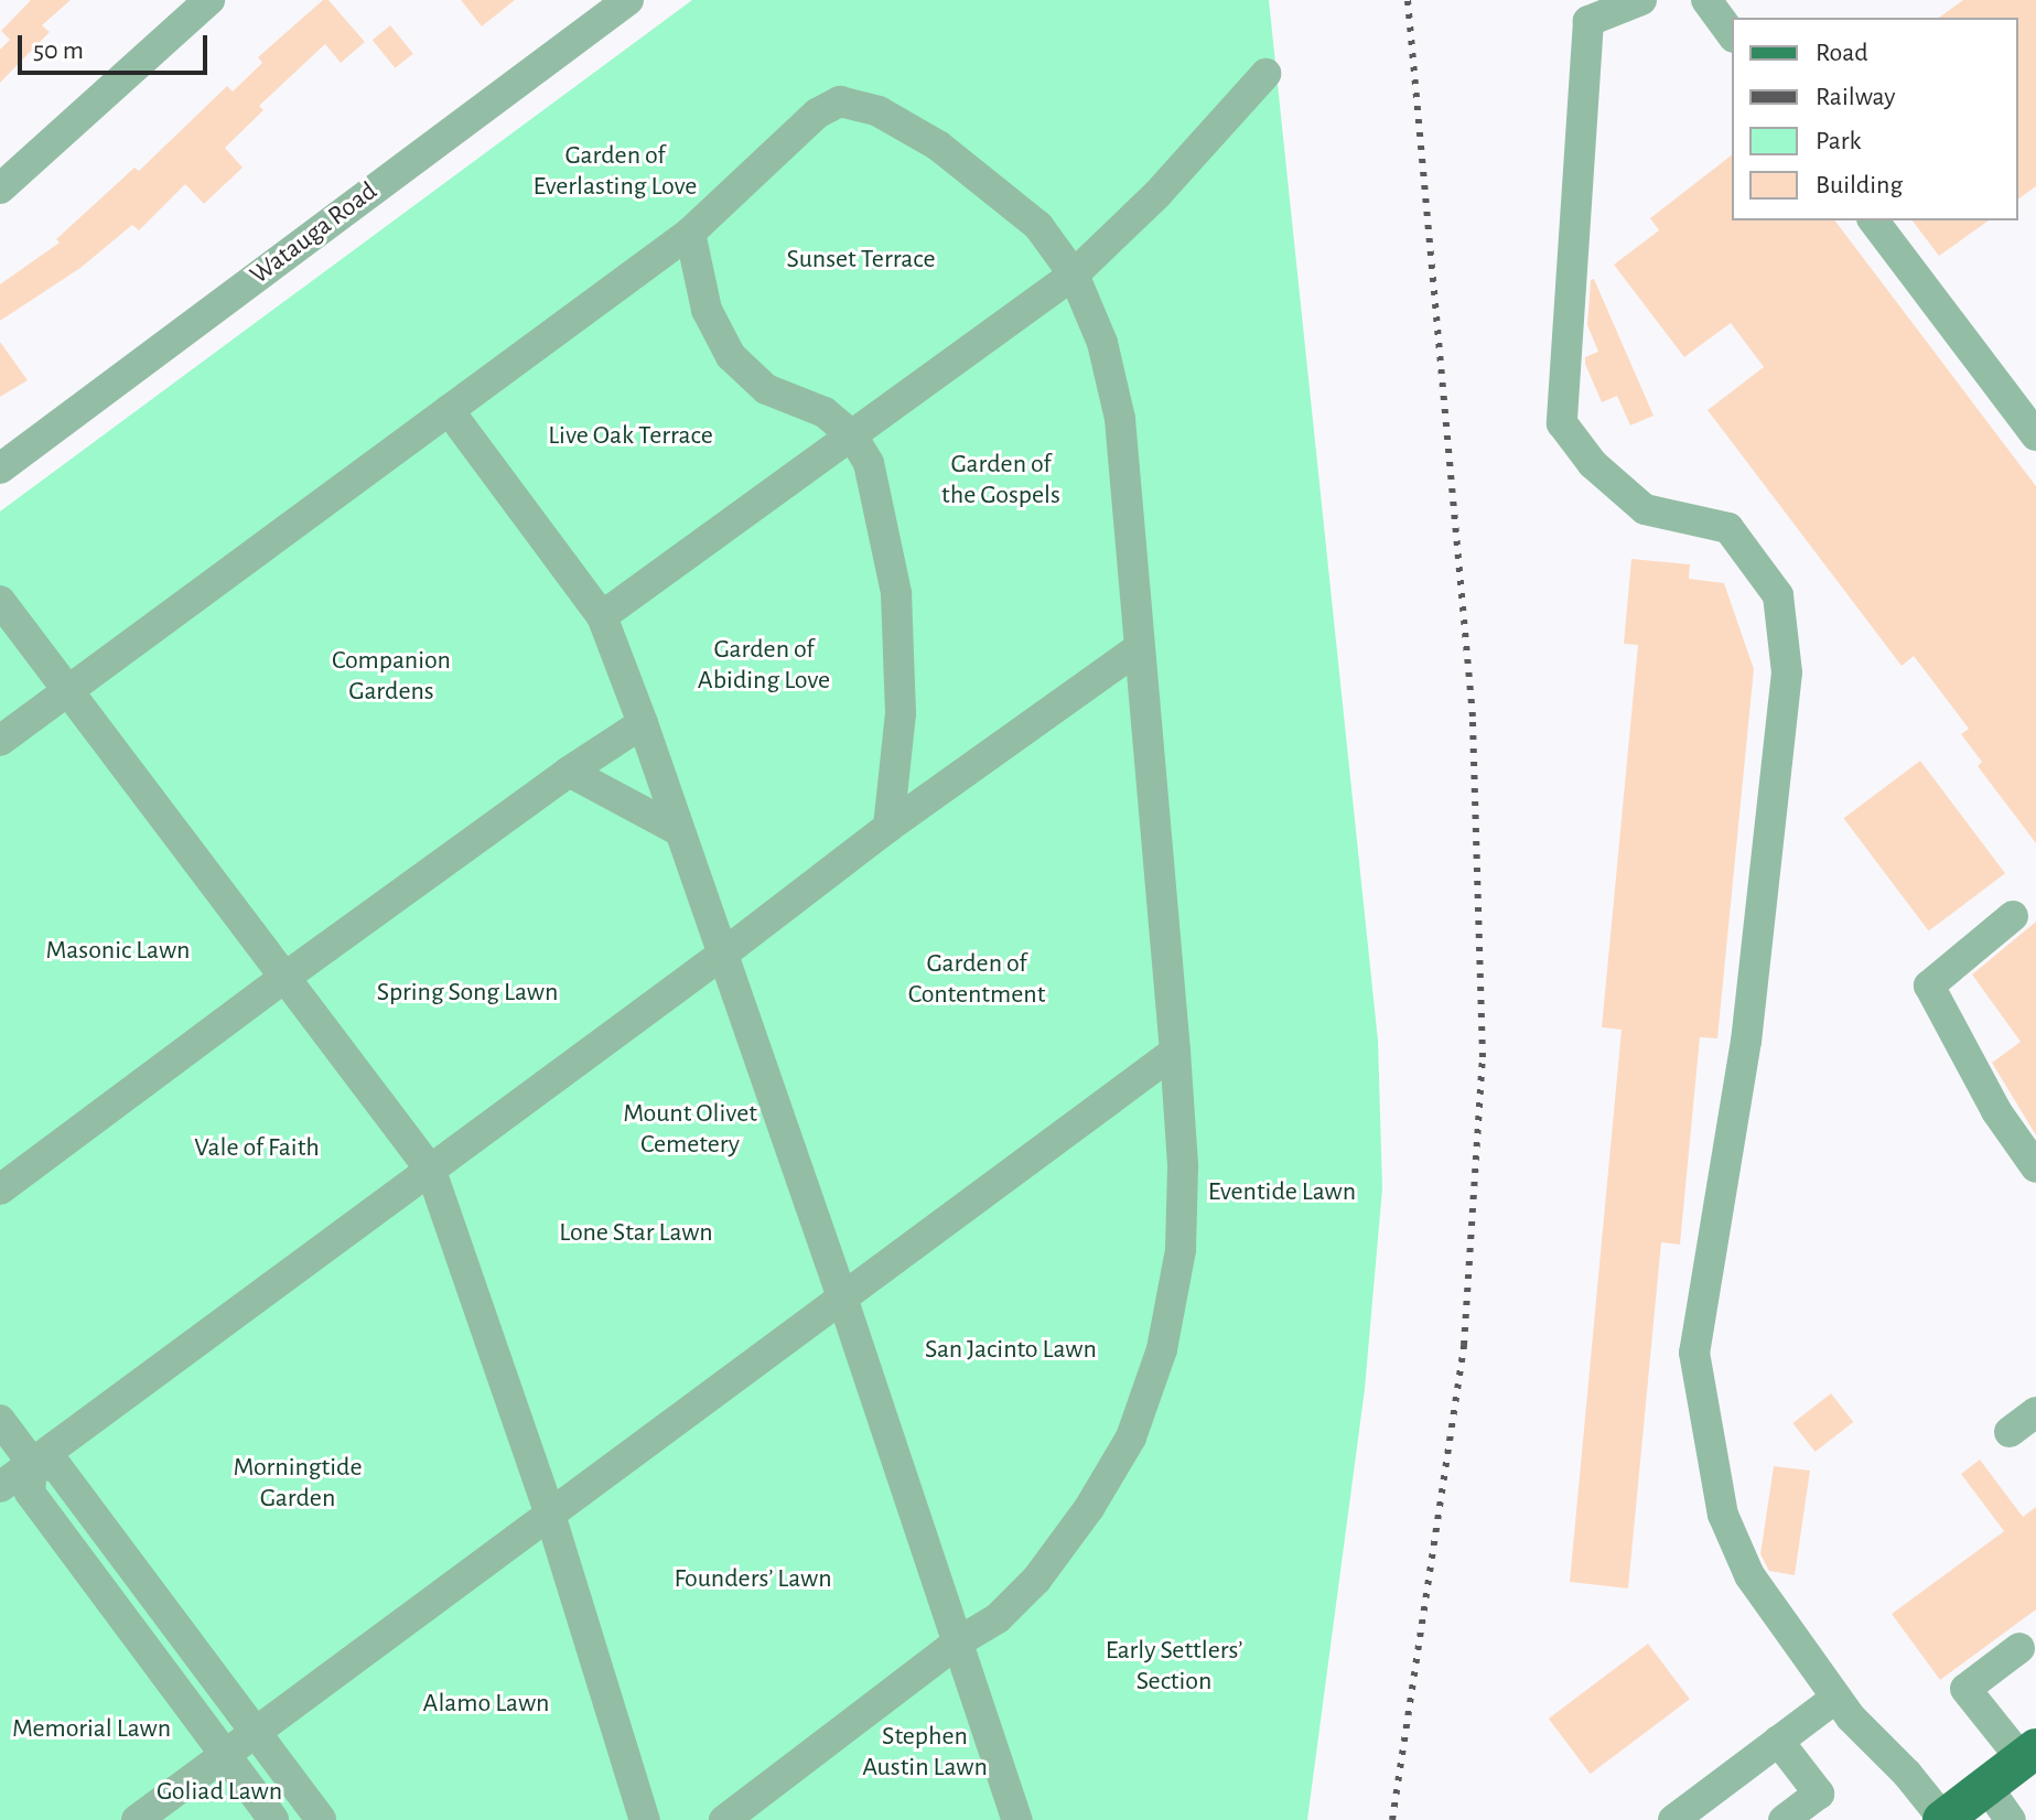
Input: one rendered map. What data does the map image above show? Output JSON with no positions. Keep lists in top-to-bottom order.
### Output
{
  "streets": {
    "street": ["Watauga Road"]
  },
  "parks": [
    "Garden of Everlasting Love",
    "Sunset Terrace",
    "Live Oak Terrace",
    "Garden of the Gospels",
    "Garden of Abiding Love",
    "Companion Gardens",
    "Masonic Lawn",
    "Garden of Contentment",
    "Spring Song Lawn",
    "Mount Olivet Cemetery",
    "Vale of Faith",
    "Eventide Lawn",
    "Lone Star Lawn",
    "San Jacinto Lawn",
    "Morningtide Garden",
    "Founders’ Lawn",
    "Early Settlers’ Section",
    "Alamo Lawn",
    "Memorial Lawn",
    "Stephen Austin Lawn",
    "Goliad Lawn"
  ],
  "legend": [
    "Road",
    "Railway",
    "Park",
    "Building"
  ],
  "scale_bar": "50 m"
}
